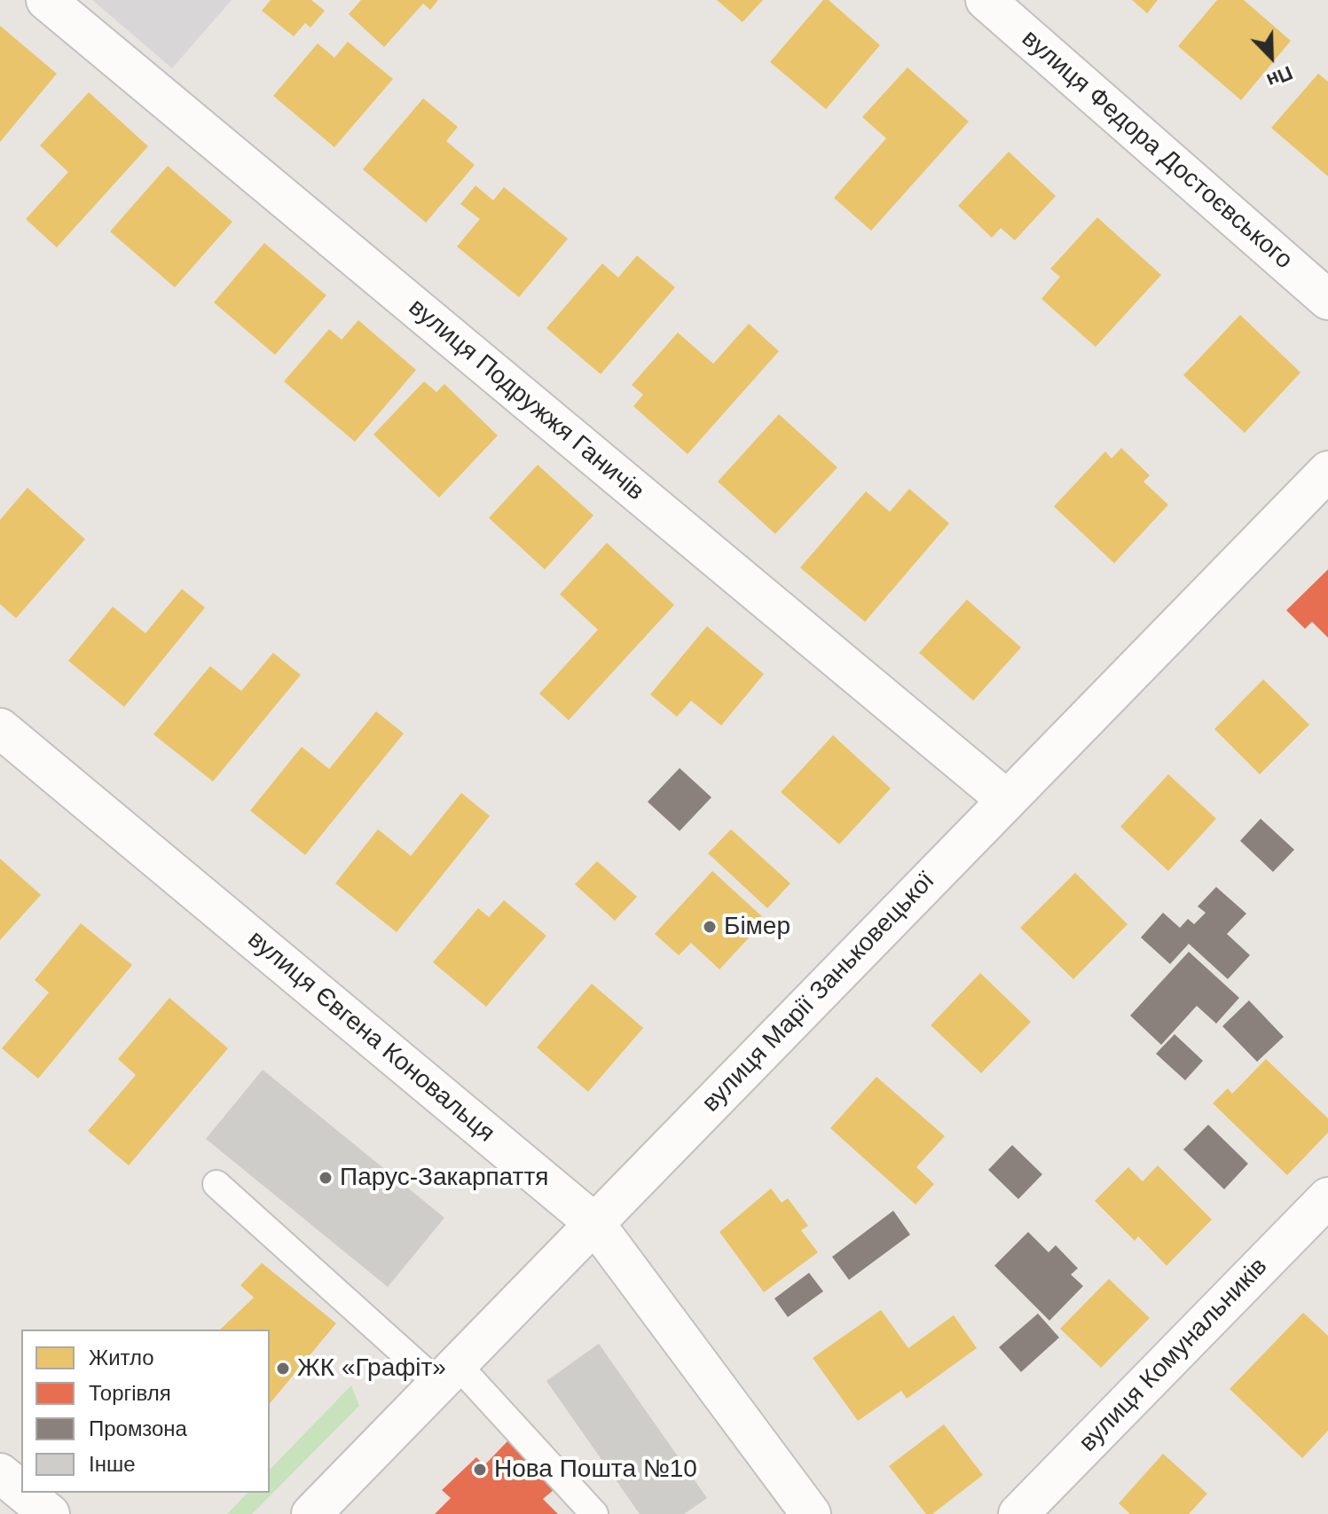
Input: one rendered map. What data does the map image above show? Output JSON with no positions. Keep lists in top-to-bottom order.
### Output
{
  "streets": {
    "street": [
      "вулиця Федора Достоєвського",
      "вулиця Подружжя Ганичів",
      "вулиця Марії Заньковецької",
      "вулиця Євгена Коновальця",
      "вулиця Комунальників"
    ]
  },
  "crossings": [
    ["вулиця Подружжя Ганичів", "вулиця Марії Заньковецької"],
    ["вулиця Марії Заньковецької", "вулиця Євгена Коновальця"]
  ],
  "places": [
    "Бімер",
    "Парус-Закарпаття",
    "ЖК «Графіт»",
    "Нова Пошта №10"
  ],
  "legend": [
    "Житло",
    "Торгівля",
    "Промзона",
    "Інше"
  ],
  "north": "bottom right"
}
